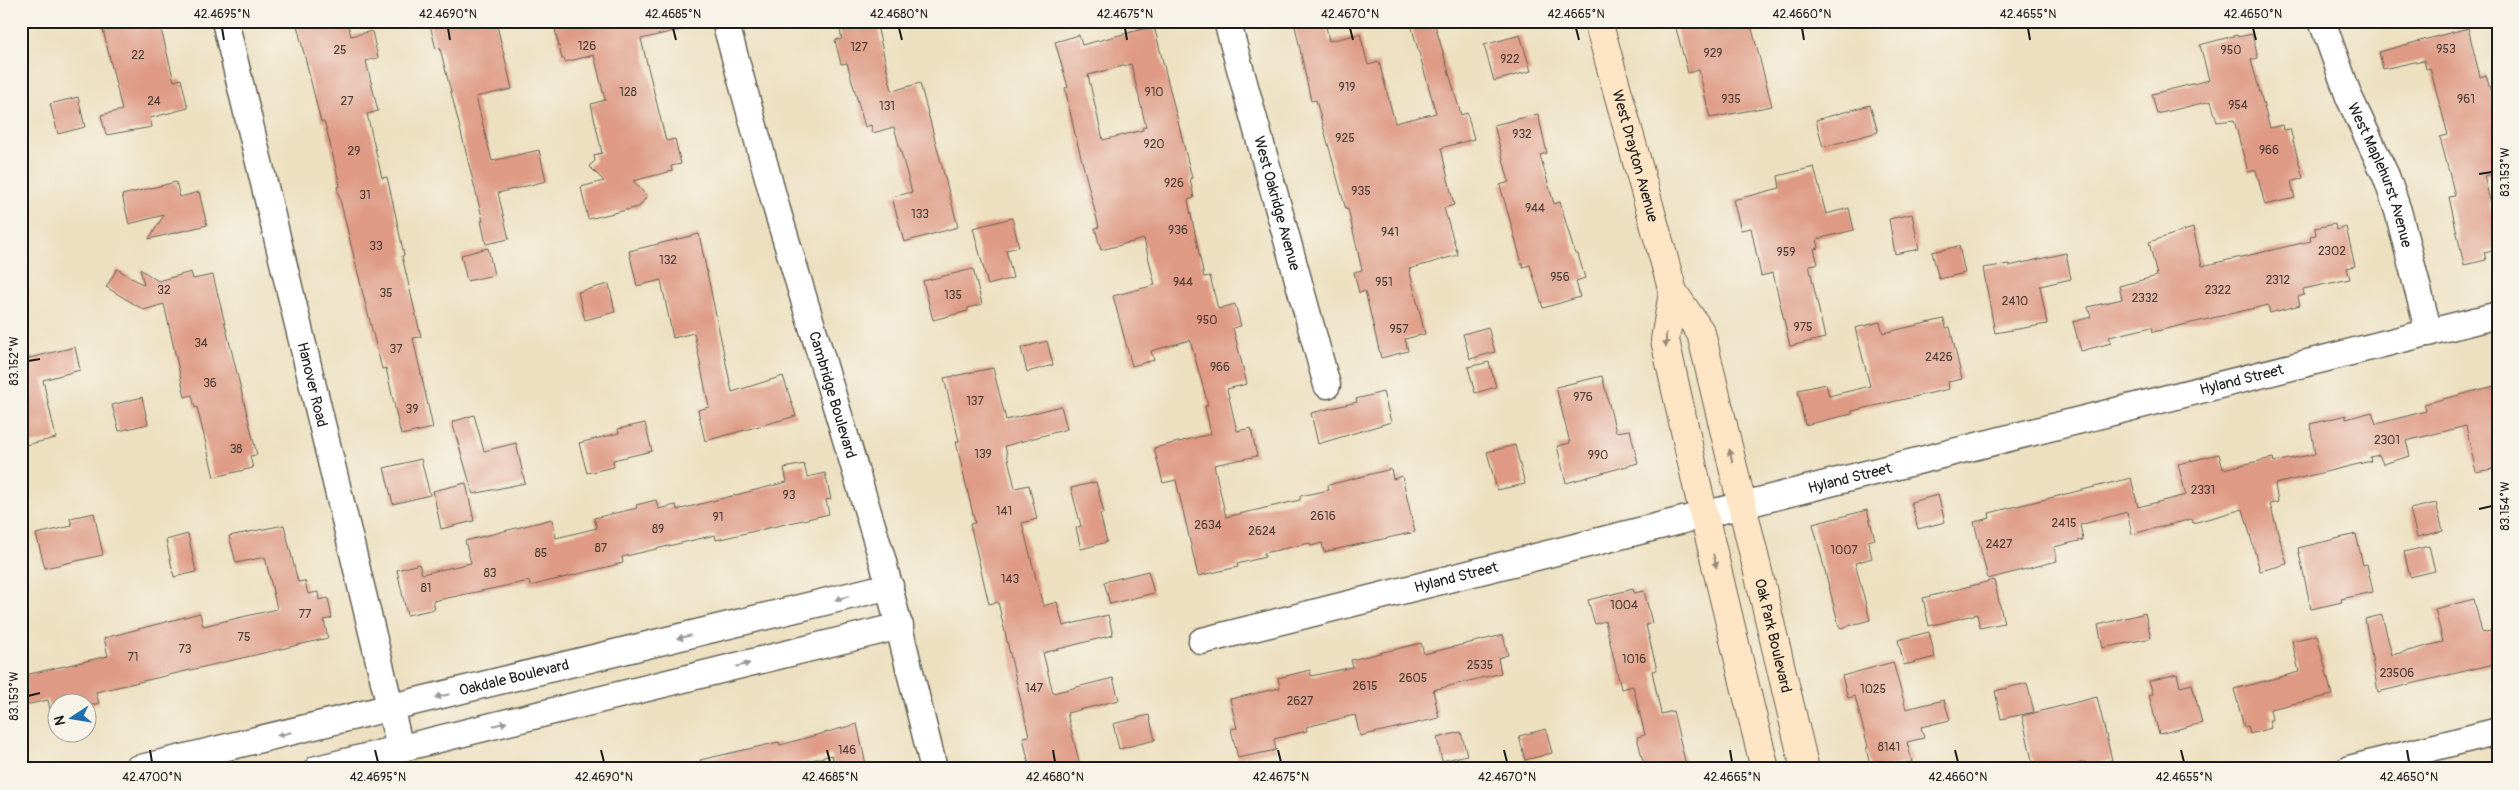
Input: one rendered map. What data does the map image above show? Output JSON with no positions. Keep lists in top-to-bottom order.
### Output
{
  "streets": {
    "street": [
      "West Drayton Avenue",
      "West Maplehurst Avenue",
      "West Oakridge Avenue",
      "Hyland Street",
      "Hanover Road",
      "Cambridge Boulevard",
      "Oak Park Boulevard",
      "Oakdale Boulevard"
    ]
  },
  "crossings": [
    ["West Drayton Avenue", "Hyland Street"],
    ["West Drayton Avenue", "Oak Park Boulevard"],
    ["West Maplehurst Avenue", "Hyland Street"],
    ["Hyland Street", "Oak Park Boulevard"],
    ["Hanover Road", "Oakdale Boulevard"],
    ["Cambridge Boulevard", "Oakdale Boulevard"]
  ],
  "house_numbers": [
    "126",
    "127",
    "953",
    "25",
    "950",
    "929",
    "22",
    "922",
    "919",
    "128",
    "910",
    "935",
    "961",
    "24",
    "27",
    "954",
    "131",
    "932",
    "925",
    "920",
    "966",
    "29",
    "926",
    "935",
    "31",
    "944",
    "133",
    "936",
    "941",
    "33",
    "2302",
    "959",
    "132",
    "956",
    "2312",
    "944",
    "951",
    "32",
    "2322",
    "35",
    "135",
    "2332",
    "2410",
    "950",
    "975",
    "957",
    "34",
    "37",
    "2426",
    "966",
    "36",
    "976",
    "137",
    "39",
    "2301",
    "38",
    "139",
    "990",
    "2331",
    "93",
    "141",
    "2616",
    "91",
    "2415",
    "2634",
    "89",
    "2624",
    "2427",
    "87",
    "1007",
    "85",
    "83",
    "143",
    "81",
    "1004",
    "77",
    "75",
    "73",
    "71",
    "1016",
    "2535",
    "23506",
    "2605",
    "2615",
    "147",
    "1025",
    "2627",
    "8141",
    "146"
  ],
  "north": "left",
  "coordinates": [
    "42.4695°N",
    "42.4690°N",
    "42.4685°N",
    "42.4680°N",
    "42.4675°N",
    "42.4670°N",
    "42.4665°N",
    "42.4660°N",
    "42.4655°N",
    "42.4650°N",
    "83.153°W",
    "83.152°W",
    "83.154°W",
    "42.4700°N"
  ]
}
